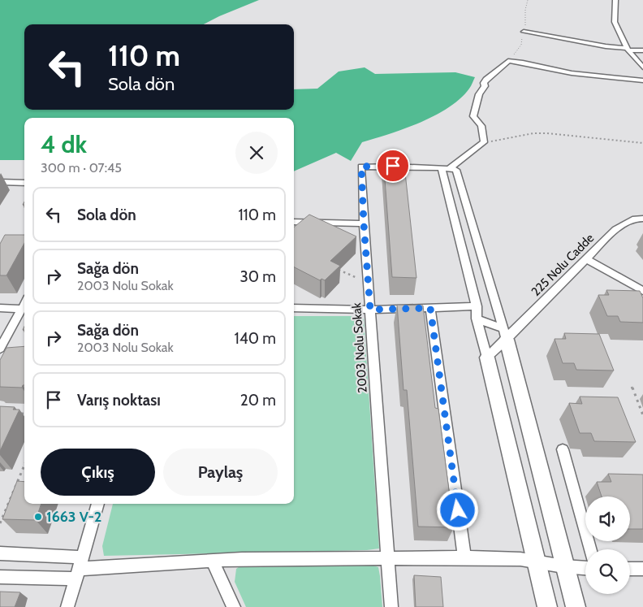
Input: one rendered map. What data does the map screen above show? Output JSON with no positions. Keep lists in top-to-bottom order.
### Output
{
  "streets": {
    "street": ["225 Nolu Cadde", "2003 Nolu Sokak"]
  },
  "places": ["1663 V-2"],
  "page": {
    "turn": ["110 m", "Sola dön"],
    "heading": ["4 dk", "300 m · 07:45"],
    "list": [
      {
        "name": "Sola dön",
        "value": "110 m"
      },
      {
        "name": "Sağa dön",
        "note": "2003 Nolu Sokak",
        "value": "30 m"
      },
      {
        "name": "Sağa dön",
        "note": "2003 Nolu Sokak",
        "value": "140 m"
      },
      {
        "name": "Varış noktası",
        "value": "20 m"
      }
    ],
    "buttons": ["Çıkış", "Paylaş"]
  }
}
